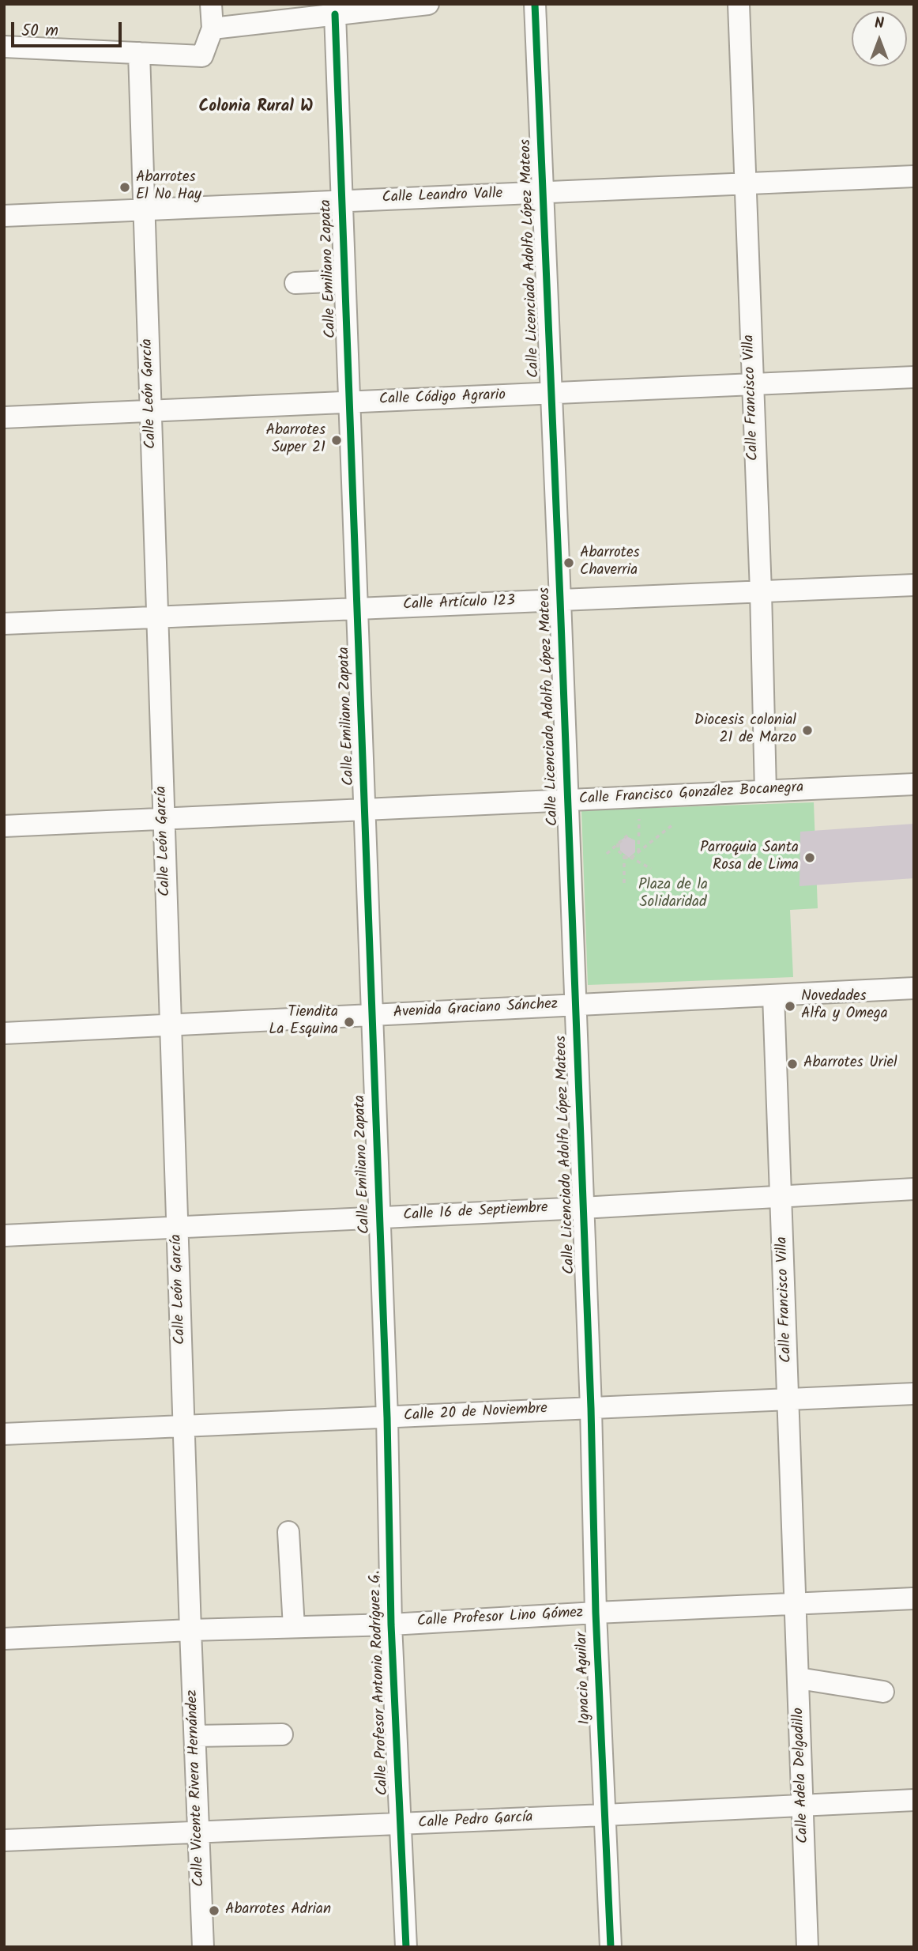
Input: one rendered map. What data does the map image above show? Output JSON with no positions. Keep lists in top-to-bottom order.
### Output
{
  "streets": {
    "street": [
      "Calle Leandro Valle",
      "Calle Licenciado Adolfo López Mateos",
      "Calle Emiliano Zapata",
      "Calle León García",
      "Calle Francisco Villa",
      "Calle Código Agrario",
      "Calle Artículo 123",
      "Calle Francisco González Bocanegra",
      "Avenida Graciano Sánchez",
      "Calle 16 de Septiembre",
      "Calle 20 de Noviembre",
      "Calle Profesor Lino Gómez",
      "Ignacio Aguilar",
      "Calle Profesor Antonio Rodríguez G.",
      "Calle Adela Delgadillo",
      "Calle Vicente Rivera Hernández",
      "Calle Pedro García"
    ]
  },
  "crossings": [
    ["Calle Leandro Valle", "Calle Licenciado Adolfo López Mateos"],
    ["Calle Leandro Valle", "Calle Emiliano Zapata"],
    ["Calle Leandro Valle", "Calle León García"],
    ["Calle Leandro Valle", "Calle Francisco Villa"],
    ["Calle Licenciado Adolfo López Mateos", "Calle Código Agrario"],
    ["Calle Licenciado Adolfo López Mateos", "Calle Artículo 123"],
    ["Calle Licenciado Adolfo López Mateos", "Calle Francisco González Bocanegra"],
    ["Calle Licenciado Adolfo López Mateos", "Avenida Graciano Sánchez"],
    ["Calle Licenciado Adolfo López Mateos", "Calle 16 de Septiembre"],
    ["Calle Licenciado Adolfo López Mateos", "Calle 20 de Noviembre"],
    ["Calle Licenciado Adolfo López Mateos", "Ignacio Aguilar"],
    ["Calle Emiliano Zapata", "Calle Código Agrario"],
    ["Calle Emiliano Zapata", "Calle Artículo 123"],
    ["Calle Emiliano Zapata", "Calle Francisco González Bocanegra"],
    ["Calle Emiliano Zapata", "Avenida Graciano Sánchez"],
    ["Calle Emiliano Zapata", "Calle 16 de Septiembre"],
    ["Calle Emiliano Zapata", "Calle 20 de Noviembre"],
    ["Calle Emiliano Zapata", "Calle Profesor Antonio Rodríguez G."],
    ["Calle León García", "Calle Código Agrario"],
    ["Calle León García", "Calle Artículo 123"],
    ["Calle León García", "Calle Francisco González Bocanegra"],
    ["Calle León García", "Avenida Graciano Sánchez"],
    ["Calle León García", "Calle 16 de Septiembre"],
    ["Calle León García", "Calle 20 de Noviembre"],
    ["Calle León García", "Calle Profesor Lino Gómez"],
    ["Calle León García", "Calle Vicente Rivera Hernández"],
    ["Calle Francisco Villa", "Calle Código Agrario"],
    ["Calle Francisco Villa", "Calle Artículo 123"],
    ["Calle Francisco Villa", "Calle Francisco González Bocanegra"],
    ["Calle Francisco Villa", "Avenida Graciano Sánchez"],
    ["Calle Francisco Villa", "Calle 16 de Septiembre"],
    ["Calle Francisco Villa", "Calle 20 de Noviembre"],
    ["Calle Francisco Villa", "Calle Profesor Lino Gómez"],
    ["Calle Francisco Villa", "Calle Adela Delgadillo"],
    ["Calle 20 de Noviembre", "Ignacio Aguilar"],
    ["Calle 20 de Noviembre", "Calle Profesor Antonio Rodríguez G."],
    ["Calle Profesor Lino Gómez", "Ignacio Aguilar"],
    ["Calle Profesor Lino Gómez", "Calle Profesor Antonio Rodríguez G."],
    ["Calle Profesor Lino Gómez", "Calle Adela Delgadillo"],
    ["Calle Profesor Lino Gómez", "Calle Vicente Rivera Hernández"],
    ["Ignacio Aguilar", "Calle Pedro García"],
    ["Calle Profesor Antonio Rodríguez G.", "Calle Pedro García"],
    ["Calle Adela Delgadillo", "Calle Pedro García"],
    ["Calle Vicente Rivera Hernández", "Calle Pedro García"]
  ],
  "districts": ["Colonia Rural W"],
  "parks": ["Plaza de la Solidaridad"],
  "places": [
    "Abarrotes El No Hay",
    "Abarrotes Super 21",
    "Abarrotes Chaverria",
    "Diocesis colonial 21 de Marzo",
    "Parroquia Santa Rosa de Lima",
    "Novedades Alfa y Omega",
    "Tiendita La Esquina",
    "Abarrotes Uriel",
    "Abarrotes Adrian"
  ],
  "scale_bar": "50 m",
  "north": "top"
}
